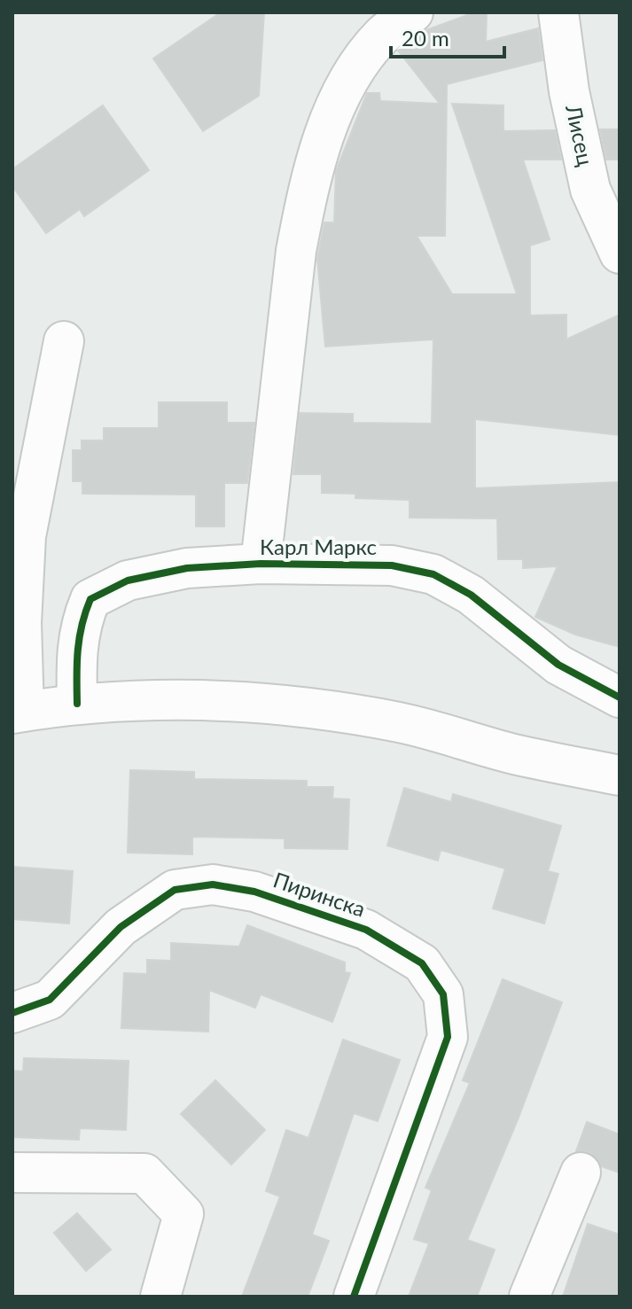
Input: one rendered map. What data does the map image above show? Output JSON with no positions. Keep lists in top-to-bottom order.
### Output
{
  "streets": {
    "street": ["Лисец", "Карл Маркс", "Пиринска"]
  },
  "scale_bar": "20 m"
}
